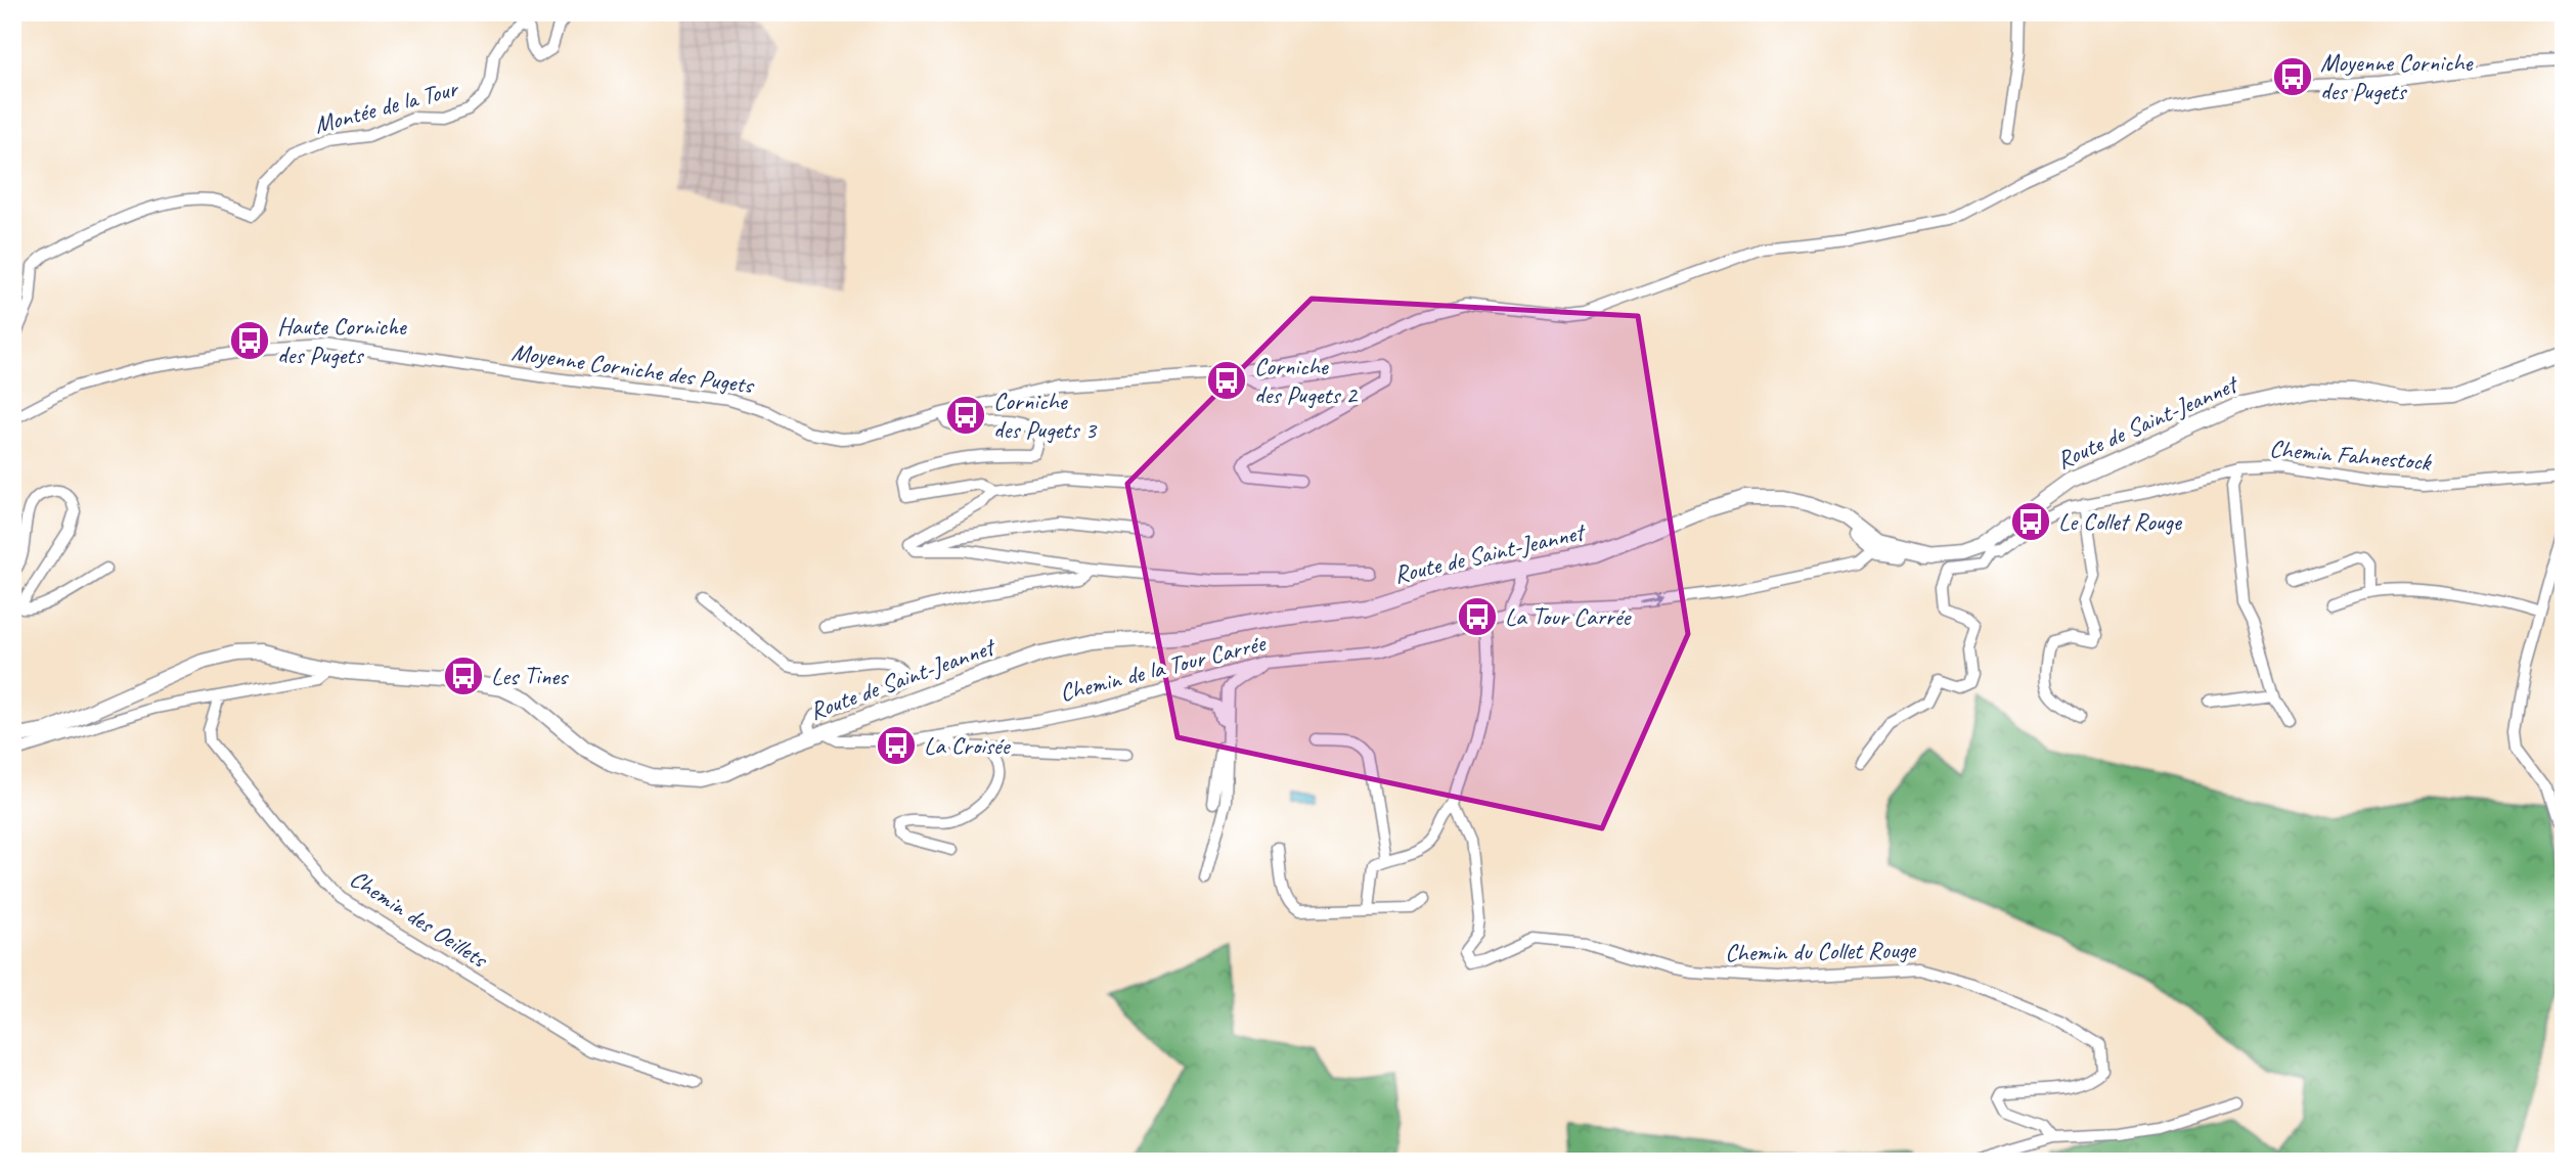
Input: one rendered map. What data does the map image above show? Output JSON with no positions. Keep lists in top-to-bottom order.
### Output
{
  "streets": {
    "main road": ["Route de Saint-Jeannet"],
    "street": [
      "Montée de la Tour",
      "Moyenne Corniche des Pugets",
      "Chemin Fahnestock",
      "Chemin de la Tour Carrée",
      "Chemin des Oeillets",
      "Chemin du Collet Rouge"
    ]
  },
  "crossings": [
    ["Route de Saint-Jeannet", "Chemin Fahnestock"],
    ["Route de Saint-Jeannet", "Chemin de la Tour Carrée"]
  ],
  "places": {
    "bus stop": [
      "Moyenne Corniche des Pugets",
      "Haute Corniche des Pugets",
      "Corniche des Pugets 2",
      "Corniche des Pugets 3",
      "Le Collet Rouge",
      "La Tour Carrée",
      "Les Tines",
      "La Croisée"
    ]
  }
}
